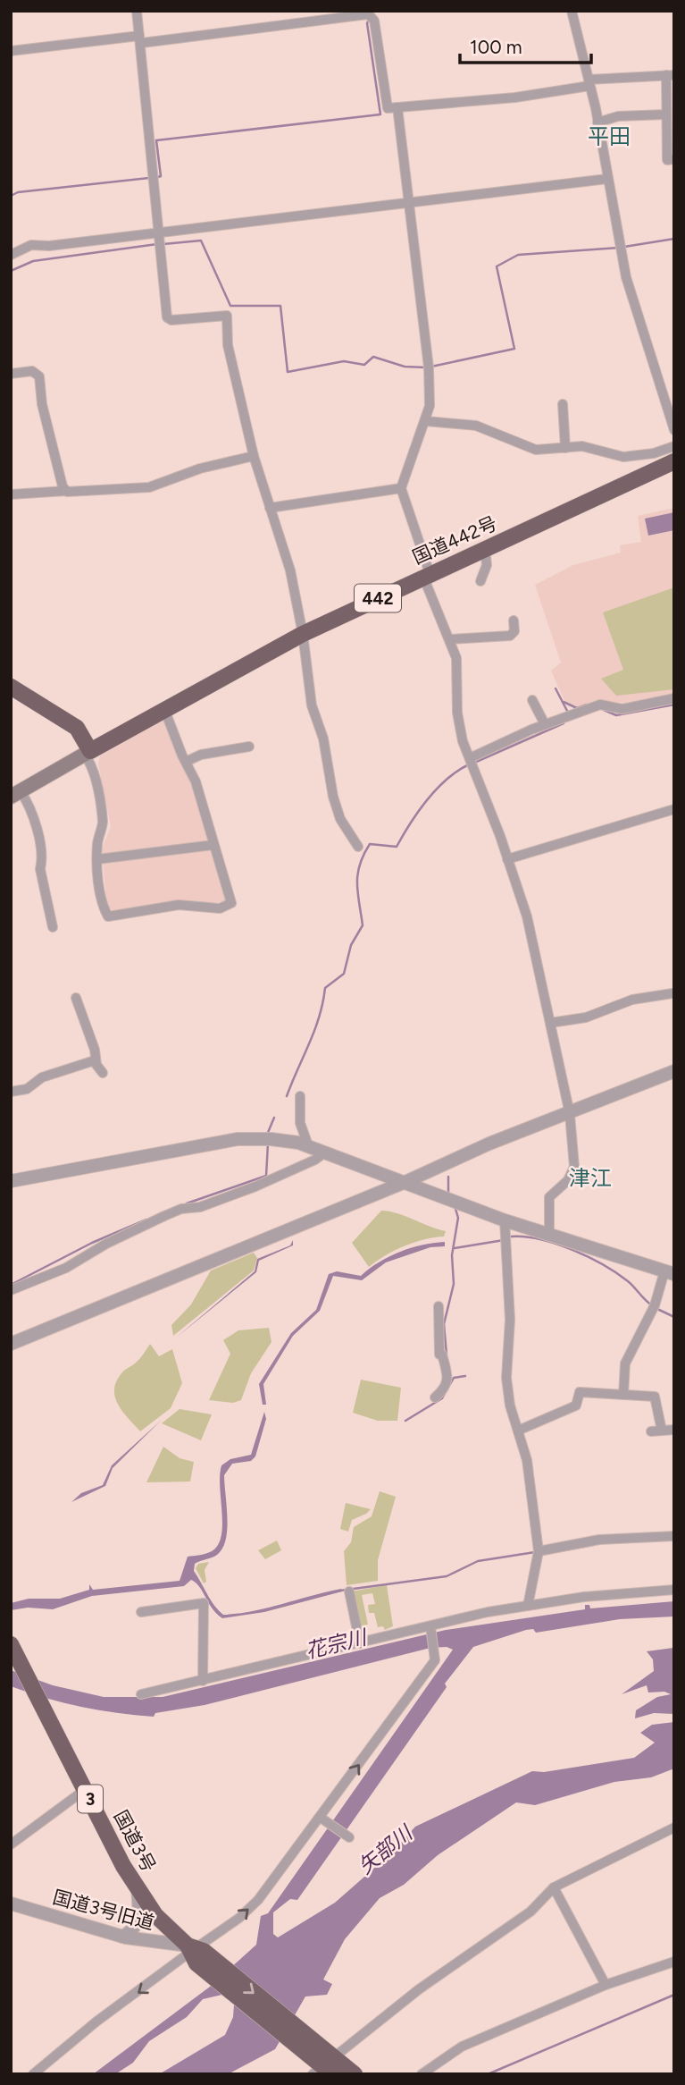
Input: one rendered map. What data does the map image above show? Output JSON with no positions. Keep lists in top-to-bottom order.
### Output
{
  "streets": {
    "highway": [
      "国道442号",
      "442",
      "3",
      "国道3号"
    ],
    "street": ["国道3号旧道"]
  },
  "crossings": [
    ["国道3号", "国道3号旧道"]
  ],
  "districts": ["平田", "津江"],
  "water": ["花宗川", "矢部川"],
  "scale_bar": "100 m"
}
